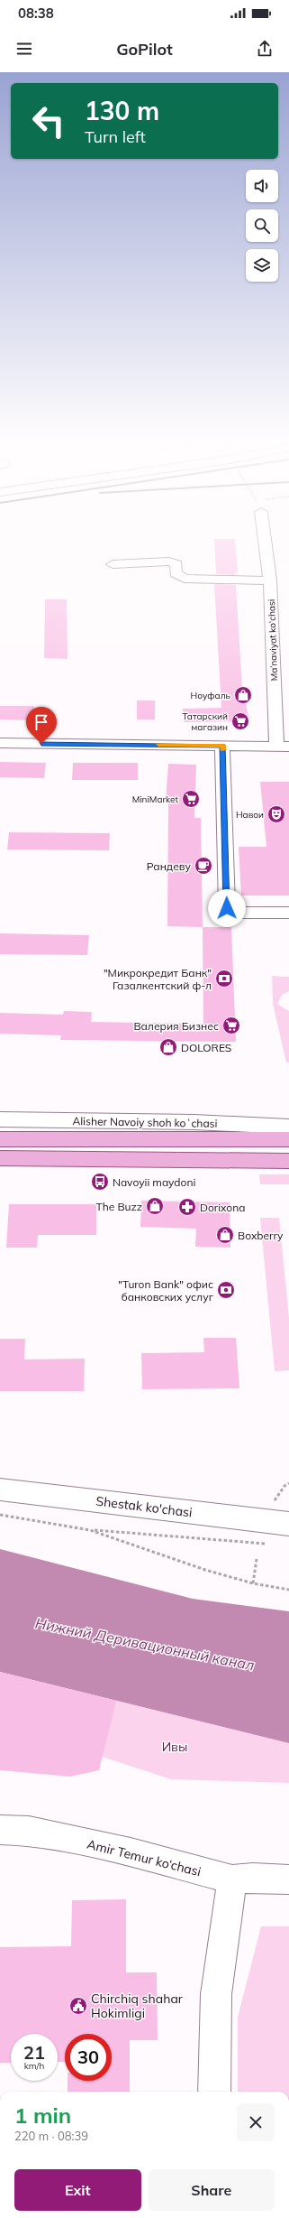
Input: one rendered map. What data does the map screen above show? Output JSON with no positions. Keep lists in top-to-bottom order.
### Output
{
  "streets": {
    "main road": ["Alisher Navoiy shoh koʻchasi"],
    "street": ["Ma’naviyat ko'chasi", "Shestak ko'chasi", "Amir Temur ko‘chasi"]
  },
  "water": ["Нижний Деривационный канал"],
  "parks": ["Ивы"],
  "places": {
    "shop": [
      "Ноуфаль",
      "DOLORES",
      "The Buzz",
      "Boxberry"
    ],
    "supermarket": ["Татарский магазин", "MiniMarket", "Валерия Бизнес"],
    "theatre": ["Навои"],
    "cafe": ["Рандеву"],
    "bank": ["\"Микрокредит Банк\" Газалкентский ф-л", "\"Turon Bank\" офис банковских услуг"],
    "bus stop": ["Navoyii maydoni"],
    "pharmacy": ["Dorixona"],
    "public building": ["Chirchiq shahar Hokimligi"]
  },
  "page": {
    "status": "08:38",
    "header": "GoPilot",
    "turn": ["130 m", "Turn left"],
    "speed": "21 km/h",
    "limit": "30",
    "heading": ["1 min", "220 m · 08:39"],
    "buttons": ["Exit", "Share"]
  }
}
